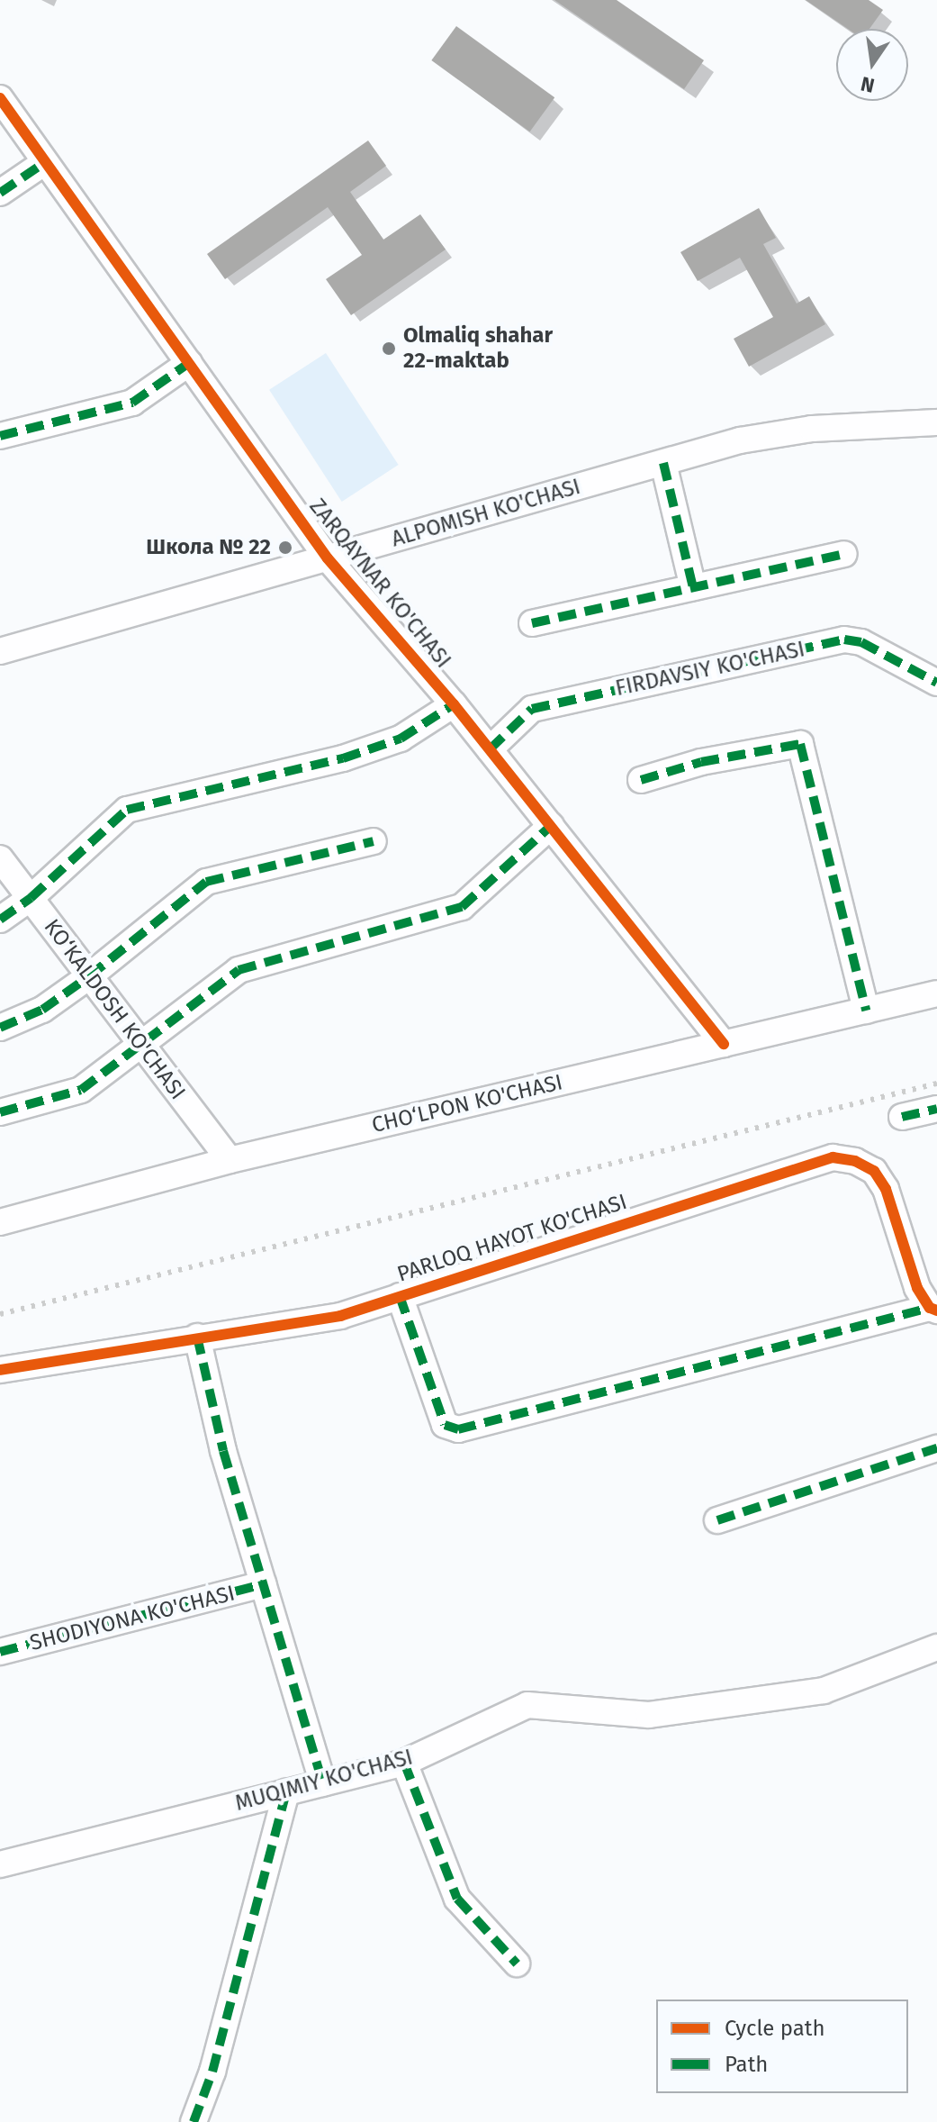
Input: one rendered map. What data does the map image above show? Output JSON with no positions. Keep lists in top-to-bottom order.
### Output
{
  "streets": {
    "street": [
      "ALPOMISH KO'CHASI",
      "ZARQAYNAR KO'CHASI",
      "FIRDAVSIY KO'CHASI",
      "KO‘KALDOSH KO'CHASI",
      "CHO‘LPON KO'CHASI",
      "PARLOQ HAYOT KO'CHASI",
      "SHODIYONA KO'CHASI",
      "MUQIMIY KO'CHASI"
    ]
  },
  "crossings": [
    ["ALPOMISH KO'CHASI", "ZARQAYNAR KO'CHASI"],
    ["ZARQAYNAR KO'CHASI", "FIRDAVSIY KO'CHASI"],
    ["ZARQAYNAR KO'CHASI", "CHO‘LPON KO'CHASI"],
    ["KO‘KALDOSH KO'CHASI", "CHO‘LPON KO'CHASI"],
    ["PARLOQ HAYOT KO'CHASI", "SHODIYONA KO'CHASI"],
    ["SHODIYONA KO'CHASI", "MUQIMIY KO'CHASI"]
  ],
  "places": ["Olmaliq shahar 22-maktab", "Школа № 22"],
  "legend": ["Cycle path", "Path"],
  "north": "bottom"
}
